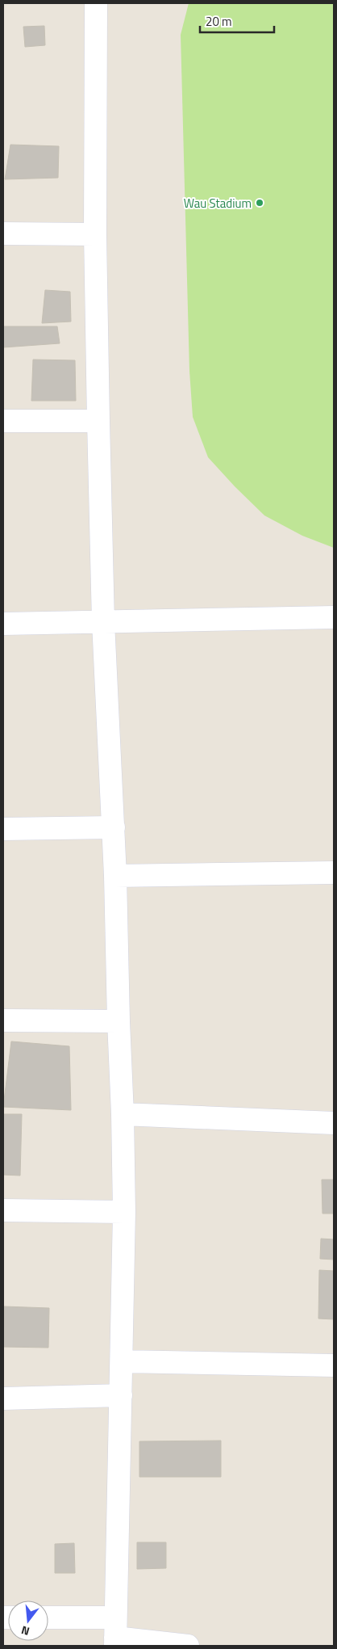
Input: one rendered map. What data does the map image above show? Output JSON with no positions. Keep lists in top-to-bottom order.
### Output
{
  "places": ["Wau Stadium"],
  "scale_bar": "20 m",
  "north": "bottom"
}
